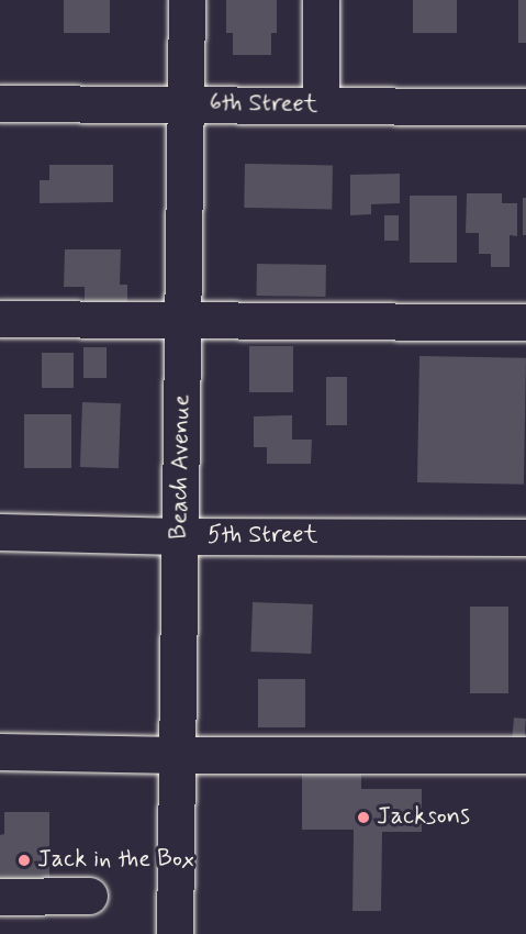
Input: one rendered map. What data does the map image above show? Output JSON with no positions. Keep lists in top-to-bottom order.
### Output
{
  "streets": {
    "street": ["6th Street", "Beach Avenue", "5th Street"]
  },
  "crossings": [
    ["6th Street", "Beach Avenue"],
    ["Beach Avenue", "5th Street"]
  ],
  "places": ["Jacksons", "Jack in the Box"]
}
